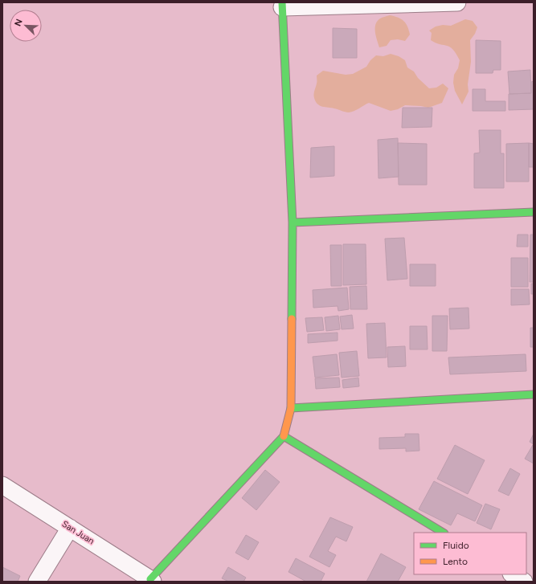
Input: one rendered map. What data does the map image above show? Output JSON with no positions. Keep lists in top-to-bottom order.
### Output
{
  "streets": {
    "street": ["San Juan"]
  },
  "legend": ["Fluido", "Lento"],
  "north": "top left"
}
